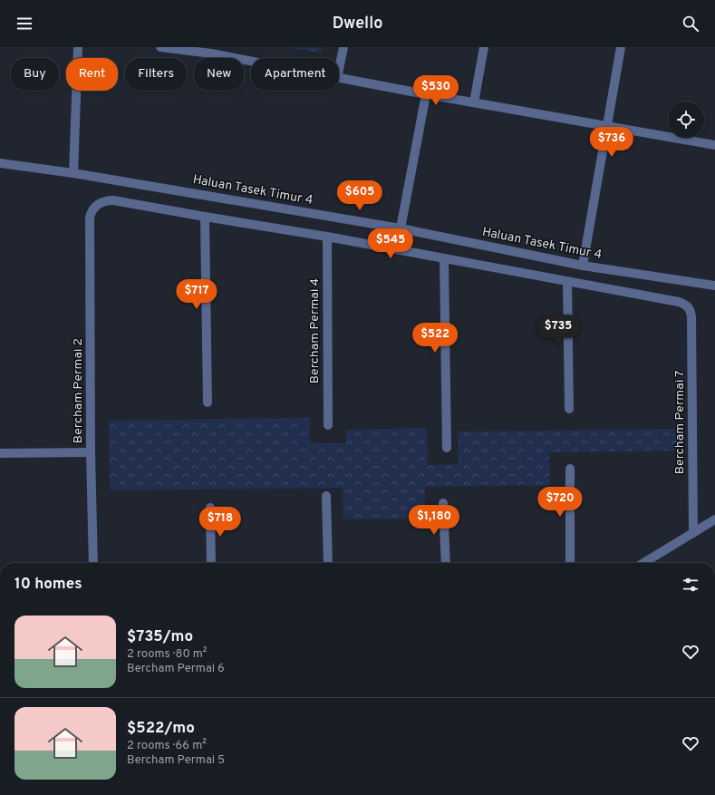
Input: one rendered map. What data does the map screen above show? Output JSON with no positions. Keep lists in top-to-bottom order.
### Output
{
  "streets": {
    "street": [
      "Haluan Tasek Timur 4",
      "Bercham Permai 4",
      "Bercham Permai 2",
      "Bercham Permai 7"
    ]
  },
  "page": {
    "header": "Dwello",
    "chip": [
      "Buy",
      "Rent",
      "Filters",
      "New",
      "Apartment"
    ],
    "price": [
      "$530",
      "$736",
      "$605",
      "$545",
      "$717",
      "$735",
      "$522",
      "$720",
      "$1,180",
      "$718"
    ],
    "heading": "10 homes",
    "list": [
      {
        "name": "$735/mo",
        "note": "2 rooms · 80 m² · Bercham Permai 6"
      },
      {
        "name": "$522/mo",
        "note": "2 rooms · 66 m² · Bercham Permai 5"
      }
    ]
  }
}
